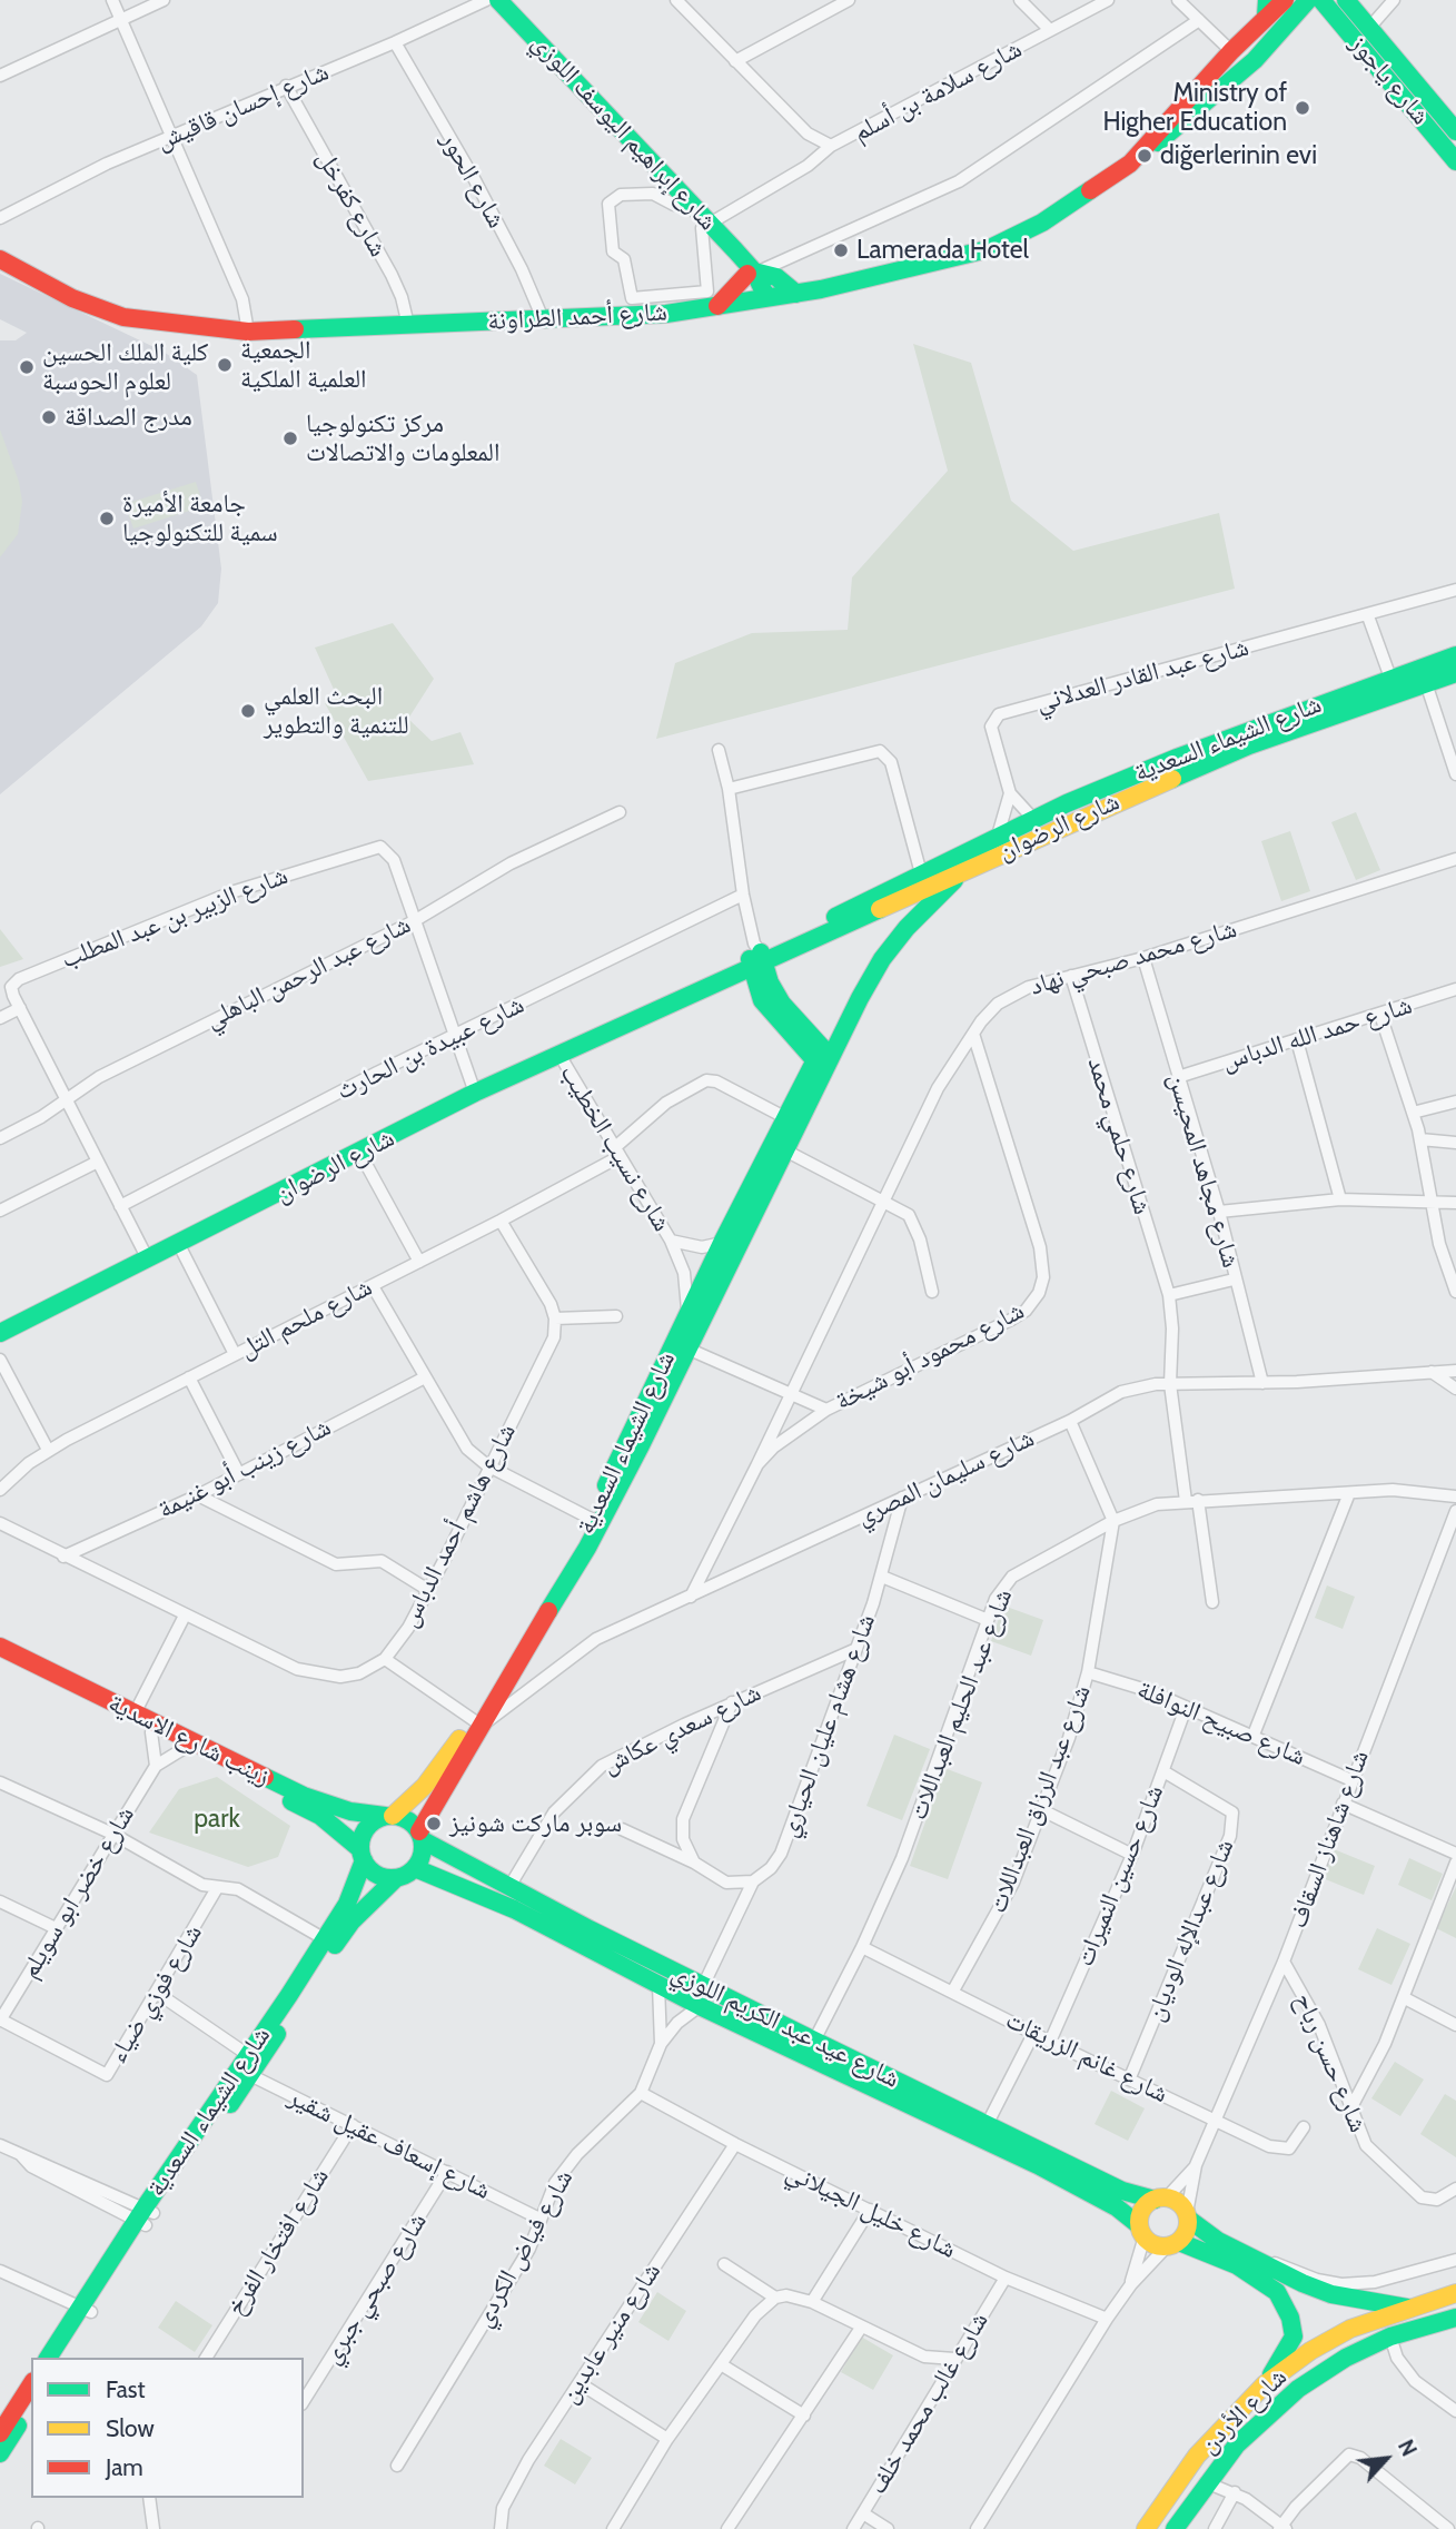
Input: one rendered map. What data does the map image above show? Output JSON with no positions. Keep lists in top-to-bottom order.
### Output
{
  "streets": {
    "main road": [
      "شارع ياجوز",
      "شارع إبراهيم اليوسف اللوزي",
      "شارع أحمد الطراونة",
      "شارع الشيماء السعدية",
      "شارع الرضوان",
      "زينب شارع الاسدية",
      "شارع عيد عبد الكريم اللوزي",
      "شارع الأردن"
    ],
    "street": [
      "شارع سلامة بن أسلم",
      "شارع إحسان قاقيش",
      "شارع الحور",
      "شارع كفرخل",
      "شارع عبد القادر العدلاني",
      "شارع الزبير بن عبد المطلب",
      "شارع محمد صبحي نهاد",
      "شارع عبد الرحمن الباهلي",
      "شارع حمد الله الدباس",
      "شارع عبيدة بن الحارث",
      "شارع حلمي محمد",
      "شارع نسيب الخطيب",
      "شارع مجاهد المحيسن",
      "شارع ملحم التل",
      "شارع محمود أبو شيخة",
      "شارع زينب أبو غنيمة",
      "شارع سليمان المصري",
      "شارع هاشم أحمد الدباس",
      "شارع عبد الحليم العبداللات",
      "شارع صبيح النوافلة",
      "شارع هشام عليان الحياري",
      "شارع سعدي عكاش",
      "شارع عبد الرزاق العبداللات",
      "شارع شاهناز السقاف",
      "شارع حسين النميرات",
      "شارع خضر ابو سويلم",
      "شارع عبدالإله الوديان",
      "شارع فوزي ضياء",
      "شارع غانم الزريقات",
      "شارع حسن رباح",
      "شارع إسعاف عقيل شقير",
      "شارع خليل الجيلاني",
      "شارع افتخار الفرخ",
      "شارع فياض الكردي",
      "شارع صبحي جبري",
      "شارع منير عابدين",
      "شارع غالب محمد خلف"
    ]
  },
  "crossings": [
    ["شارع إحسان قاقيش", "شارع الحور"],
    ["شارع إحسان قاقيش", "شارع كفرخل"],
    ["شارع إبراهيم اليوسف اللوزي", "شارع أحمد الطراونة"],
    ["شارع الحور", "شارع أحمد الطراونة"],
    ["شارع كفرخل", "شارع أحمد الطراونة"],
    ["شارع عبد القادر العدلاني", "شارع الشيماء السعدية"],
    ["شارع الشيماء السعدية", "شارع الرضوان"],
    ["شارع الشيماء السعدية", "شارع نسيب الخطيب"],
    ["شارع الشيماء السعدية", "شارع ملحم التل"],
    ["شارع الشيماء السعدية", "شارع سليمان المصري"],
    ["شارع الشيماء السعدية", "زينب شارع الاسدية"],
    ["شارع الشيماء السعدية", "شارع عيد عبد الكريم اللوزي"],
    ["شارع الشيماء السعدية", "شارع إسعاف عقيل شقير"],
    ["شارع الرضوان", "شارع الزبير بن عبد المطلب"],
    ["شارع الرضوان", "شارع نسيب الخطيب"],
    ["شارع الزبير بن عبد المطلب", "شارع عبد الرحمن الباهلي"],
    ["شارع الزبير بن عبد المطلب", "شارع عبيدة بن الحارث"],
    ["شارع محمد صبحي نهاد", "شارع حلمي محمد"],
    ["شارع محمد صبحي نهاد", "شارع مجاهد المحيسن"],
    ["شارع محمد صبحي نهاد", "شارع محمود أبو شيخة"],
    ["شارع حمد الله الدباس", "شارع مجاهد المحيسن"],
    ["شارع حلمي محمد", "شارع سليمان المصري"],
    ["شارع حلمي محمد", "شارع عبد الحليم العبداللات"],
    ["شارع نسيب الخطيب", "شارع ملحم التل"],
    ["شارع مجاهد المحيسن", "شارع سليمان المصري"],
    ["شارع محمود أبو شيخة", "شارع سليمان المصري"],
    ["شارع زينب أبو غنيمة", "شارع هاشم أحمد الدباس"],
    ["شارع سليمان المصري", "شارع هشام عليان الحياري"],
    ["شارع عبد الحليم العبداللات", "شارع عبد الرزاق العبداللات"],
    ["شارع عبد الحليم العبداللات", "شارع عيد عبد الكريم اللوزي"],
    ["شارع عبد الحليم العبداللات", "شارع غانم الزريقات"],
    ["شارع صبيح النوافلة", "شارع عبد الرزاق العبداللات"],
    ["شارع صبيح النوافلة", "شارع شاهناز السقاف"],
    ["شارع صبيح النوافلة", "شارع حسين النميرات"],
    ["شارع هشام عليان الحياري", "شارع سعدي عكاش"],
    ["شارع هشام عليان الحياري", "شارع عيد عبد الكريم اللوزي"],
    ["شارع سعدي عكاش", "شارع عيد عبد الكريم اللوزي"],
    ["زينب شارع الاسدية", "شارع خضر ابو سويلم"],
    ["زينب شارع الاسدية", "شارع عيد عبد الكريم اللوزي"],
    ["شارع عبد الرزاق العبداللات", "شارع غانم الزريقات"],
    ["شارع شاهناز السقاف", "شارع عيد عبد الكريم اللوزي"],
    ["شارع شاهناز السقاف", "شارع غانم الزريقات"],
    ["شارع شاهناز السقاف", "شارع حسن رباح"],
    ["شارع حسين النميرات", "شارع عبدالإله الوديان"],
    ["شارع حسين النميرات", "شارع غانم الزريقات"],
    ["شارع خضر ابو سويلم", "شارع فوزي ضياء"],
    ["شارع عبدالإله الوديان", "شارع غانم الزريقات"],
    ["شارع فوزي ضياء", "شارع إسعاف عقيل شقير"],
    ["شارع عيد عبد الكريم اللوزي", "شارع فياض الكردي"],
    ["شارع إسعاف عقيل شقير", "شارع افتخار الفرخ"],
    ["شارع إسعاف عقيل شقير", "شارع فياض الكردي"],
    ["شارع إسعاف عقيل شقير", "شارع صبحي جبري"],
    ["شارع خليل الجيلاني", "شارع فياض الكردي"],
    ["شارع خليل الجيلاني", "شارع منير عابدين"],
    ["شارع خليل الجيلاني", "شارع غالب محمد خلف"]
  ],
  "parks": ["park"],
  "places": [
    "Ministry of Higher Education",
    "diğerlerinin evi",
    "Lamerada Hotel",
    "الجمعية العلمية الملكية",
    "كلية الملك الحسين لعلوم الحوسبة",
    "مدرج الصداقة",
    "مركز تكنولوجيا المعلومات والاتصالات",
    "جامعة الأميرة سمية للتكنولوجيا",
    "البحث العلمي للتنمية والتطوير",
    "سوبر ماركت شونيز"
  ],
  "legend": ["Fast", "Slow", "Jam"],
  "north": "top right"
}
